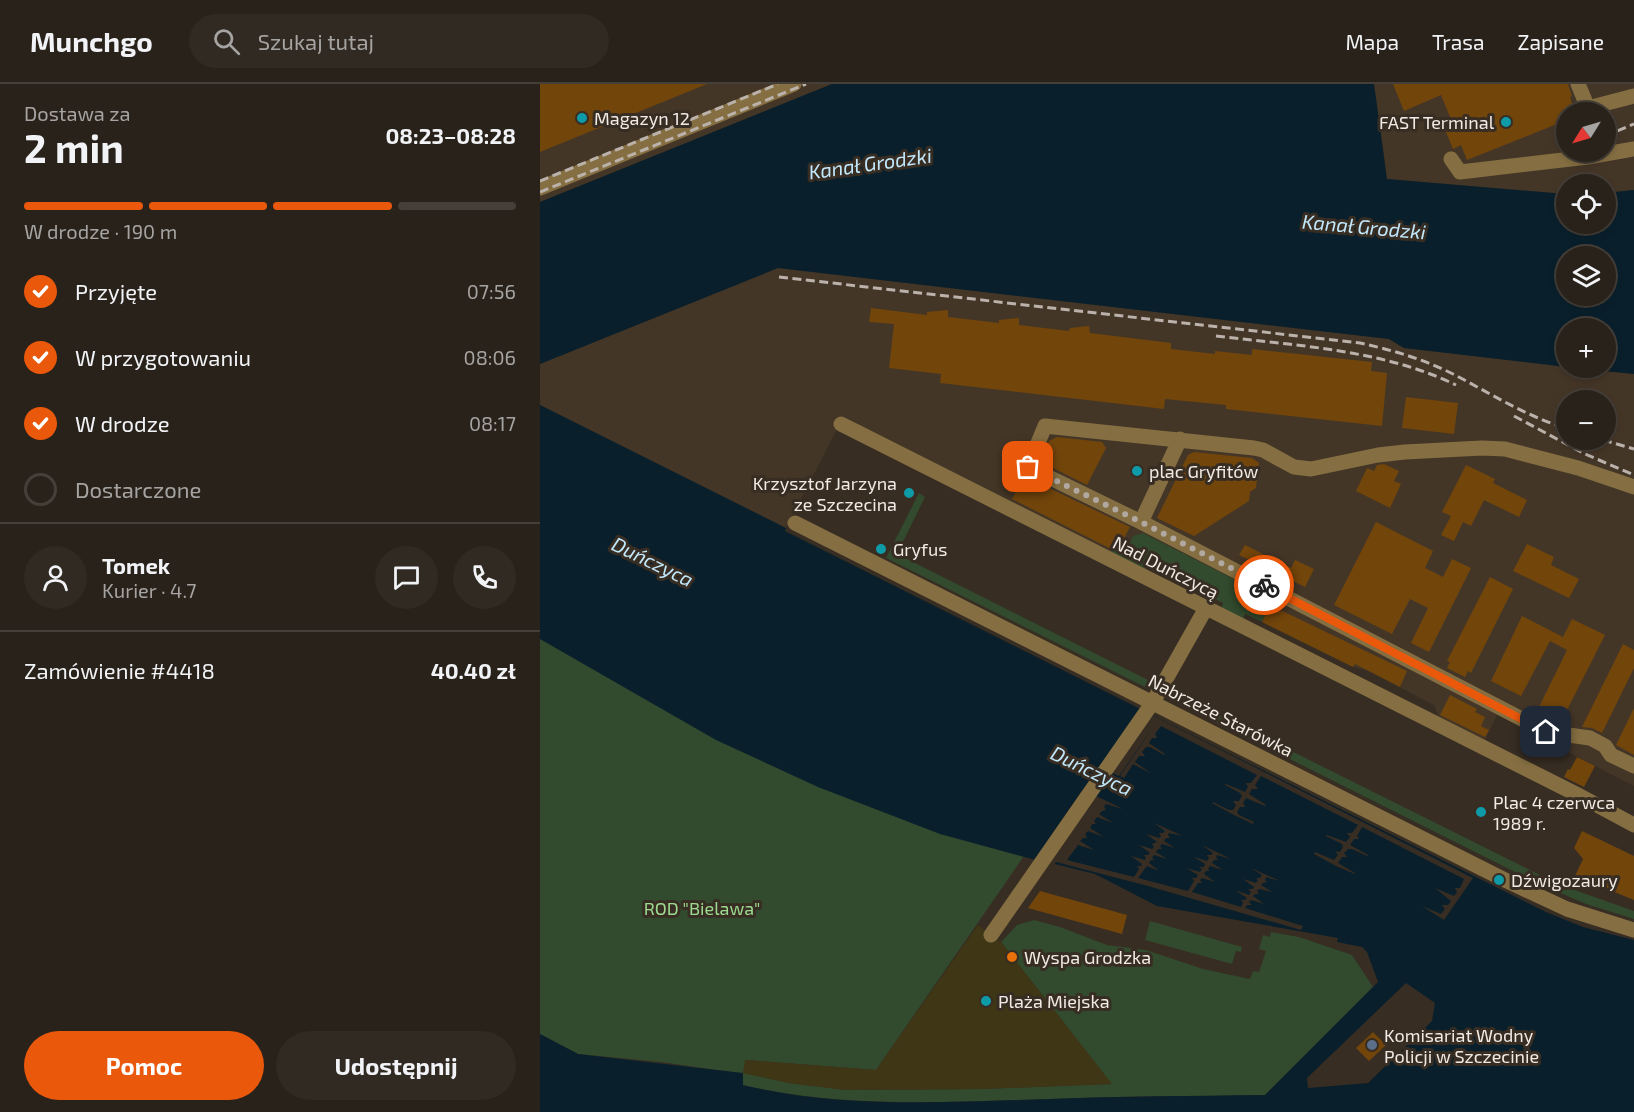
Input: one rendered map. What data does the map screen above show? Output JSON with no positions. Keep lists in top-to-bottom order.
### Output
{
  "streets": {
    "street": ["Nad Duńczycą", "Nabrzeże Starówka"]
  },
  "water": ["Kanał Grodzki", "Duńczyca"],
  "parks": ["ROD \"Bielawa\""],
  "places": [
    "Magazyn 12",
    "FAST Terminal",
    "plac Gryfitów",
    "Krzysztof Jarzyna ze Szczecina",
    "Gryfus",
    "Plac 4 czerwca 1989 r.",
    "Dźwigozaury",
    "Wyspa Grodzka",
    "Plaża Miejska",
    "Komisariat Wodny Policji w Szczecinie"
  ],
  "north": "bottom left",
  "page": {
    "header": "Munchgo",
    "search": "Szukaj tutaj",
    "nav": ["Mapa", "Trasa", "Zapisane"],
    "heading": ["2 min", "Dostawa za", "08:23–08:28"],
    "panel": [
      "Tomek",
      "Kurier · 4.7",
      "Zamówienie #4418",
      "40.40 zł"
    ],
    "map_buttons": ["+", "−"],
    "bar": "W drodze · 190 m",
    "list": [
      ["Przyjęte", "07:56"],
      ["W przygotowaniu", "08:06"],
      ["W drodze", "08:17"],
      "Dostarczone"
    ],
    "buttons": ["Pomoc", "Udostępnij"]
  }
}
